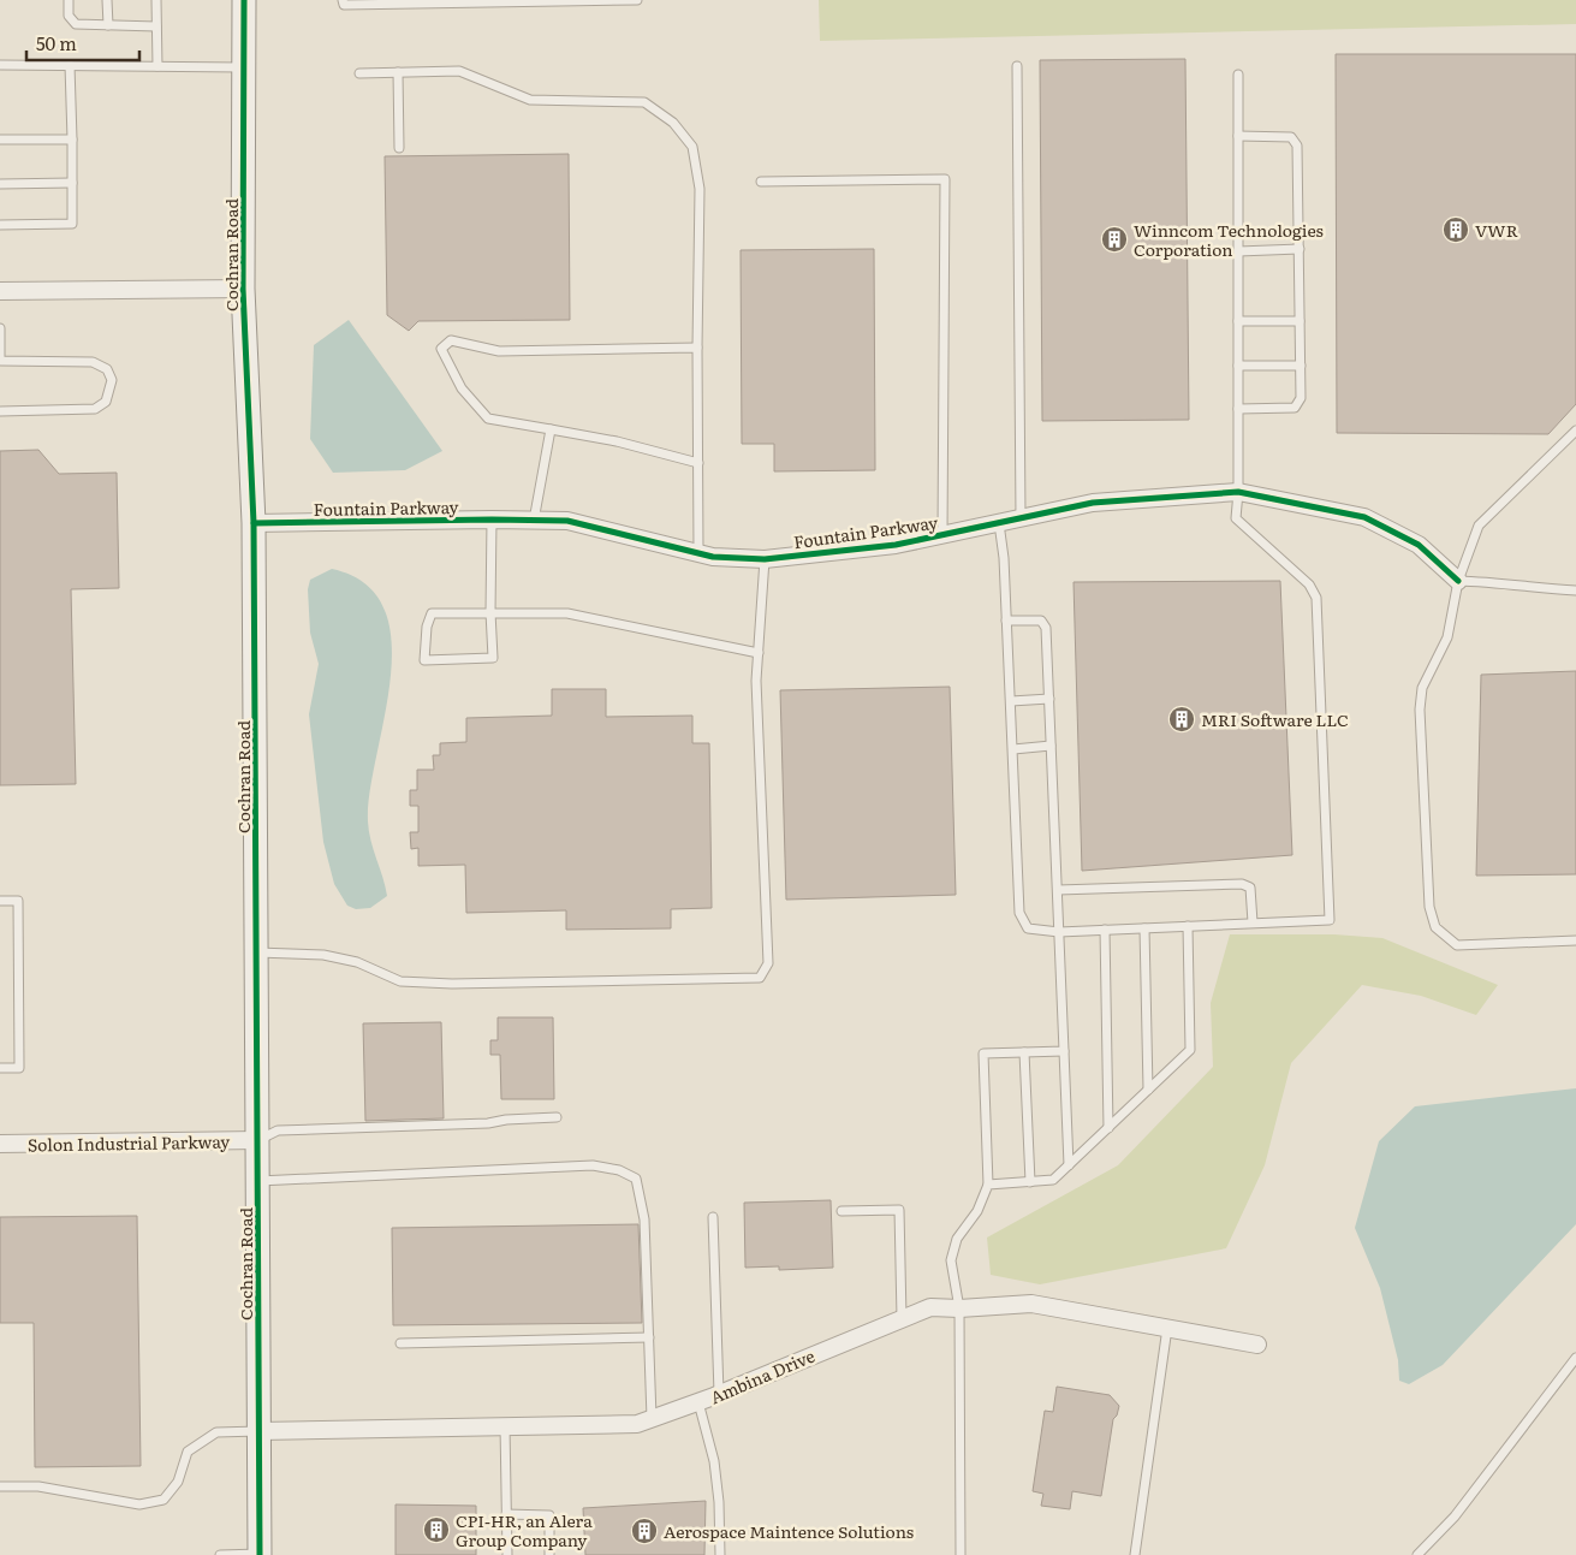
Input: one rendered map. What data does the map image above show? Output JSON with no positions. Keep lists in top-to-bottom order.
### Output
{
  "streets": {
    "street": [
      "Cochran Road",
      "Fountain Parkway",
      "Solon Industrial Parkway",
      "Ambina Drive"
    ]
  },
  "crossings": [
    ["Cochran Road", "Fountain Parkway"],
    ["Cochran Road", "Solon Industrial Parkway"],
    ["Cochran Road", "Ambina Drive"]
  ],
  "places": {
    "building": [
      "VWR",
      "Winncom Technologies Corporation",
      "MRI Software LLC",
      "CPI-HR, an Alera Group Company",
      "Aerospace Maintence Solutions"
    ]
  },
  "scale_bar": "50 m"
}
